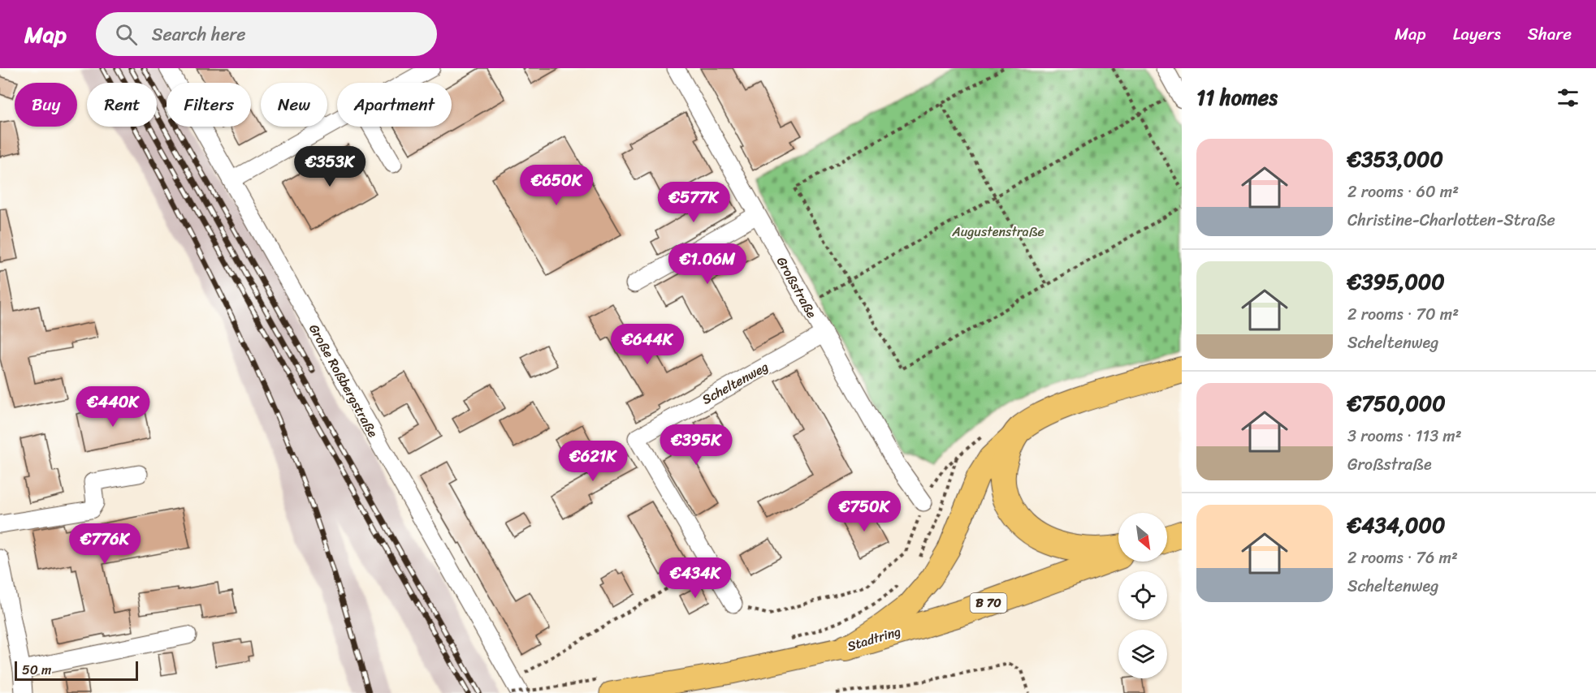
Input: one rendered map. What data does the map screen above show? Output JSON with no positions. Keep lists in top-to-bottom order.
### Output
{
  "streets": {
    "highway": ["B 70", "Stadtring"],
    "street": ["Großstraße", "Große Roßbergstraße", "Scheltenweg"]
  },
  "crossings": [
    ["Großstraße", "Scheltenweg"],
    ["B 70", "Stadtring"]
  ],
  "parks": ["Augustenstraße"],
  "scale_bar": "50 m",
  "north": "bottom right",
  "page": {
    "header": "Map",
    "search": "Search here",
    "nav": ["Map", "Layers", "Share"],
    "heading": "11 homes",
    "chip": [
      "Buy",
      "Rent",
      "Filters",
      "New",
      "Apartment"
    ],
    "list": [
      {
        "name": "€353,000",
        "note": "2 rooms · 60 m² · Christine-Charlotten-Straße"
      },
      {
        "name": "€395,000",
        "note": "2 rooms · 70 m² · Scheltenweg"
      },
      {
        "name": "€750,000",
        "note": "3 rooms · 113 m² · Großstraße"
      },
      {
        "name": "€434,000",
        "note": "2 rooms · 76 m² · Scheltenweg"
      }
    ],
    "price": [
      "€353K",
      "€650K",
      "€577K",
      "€1.06M",
      "€644K",
      "€440K",
      "€395K",
      "€621K",
      "€750K",
      "€776K",
      "€434K"
    ],
    "scale": "50 m"
  }
}
